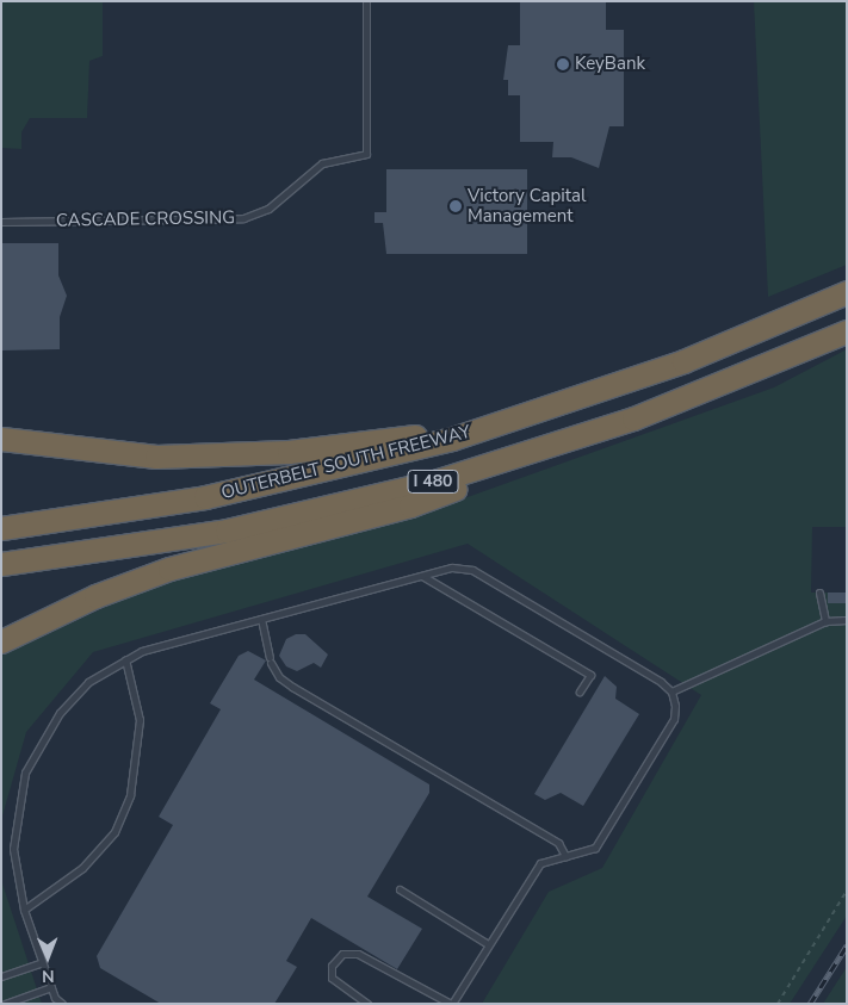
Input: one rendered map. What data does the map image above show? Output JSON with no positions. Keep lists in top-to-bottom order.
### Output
{
  "streets": {
    "highway": ["OUTERBELT SOUTH FREEWAY", "I 480"],
    "lane": ["CASCADE CROSSING"]
  },
  "places": ["KeyBank", "Victory Capital Management"],
  "north": "bottom"
}
